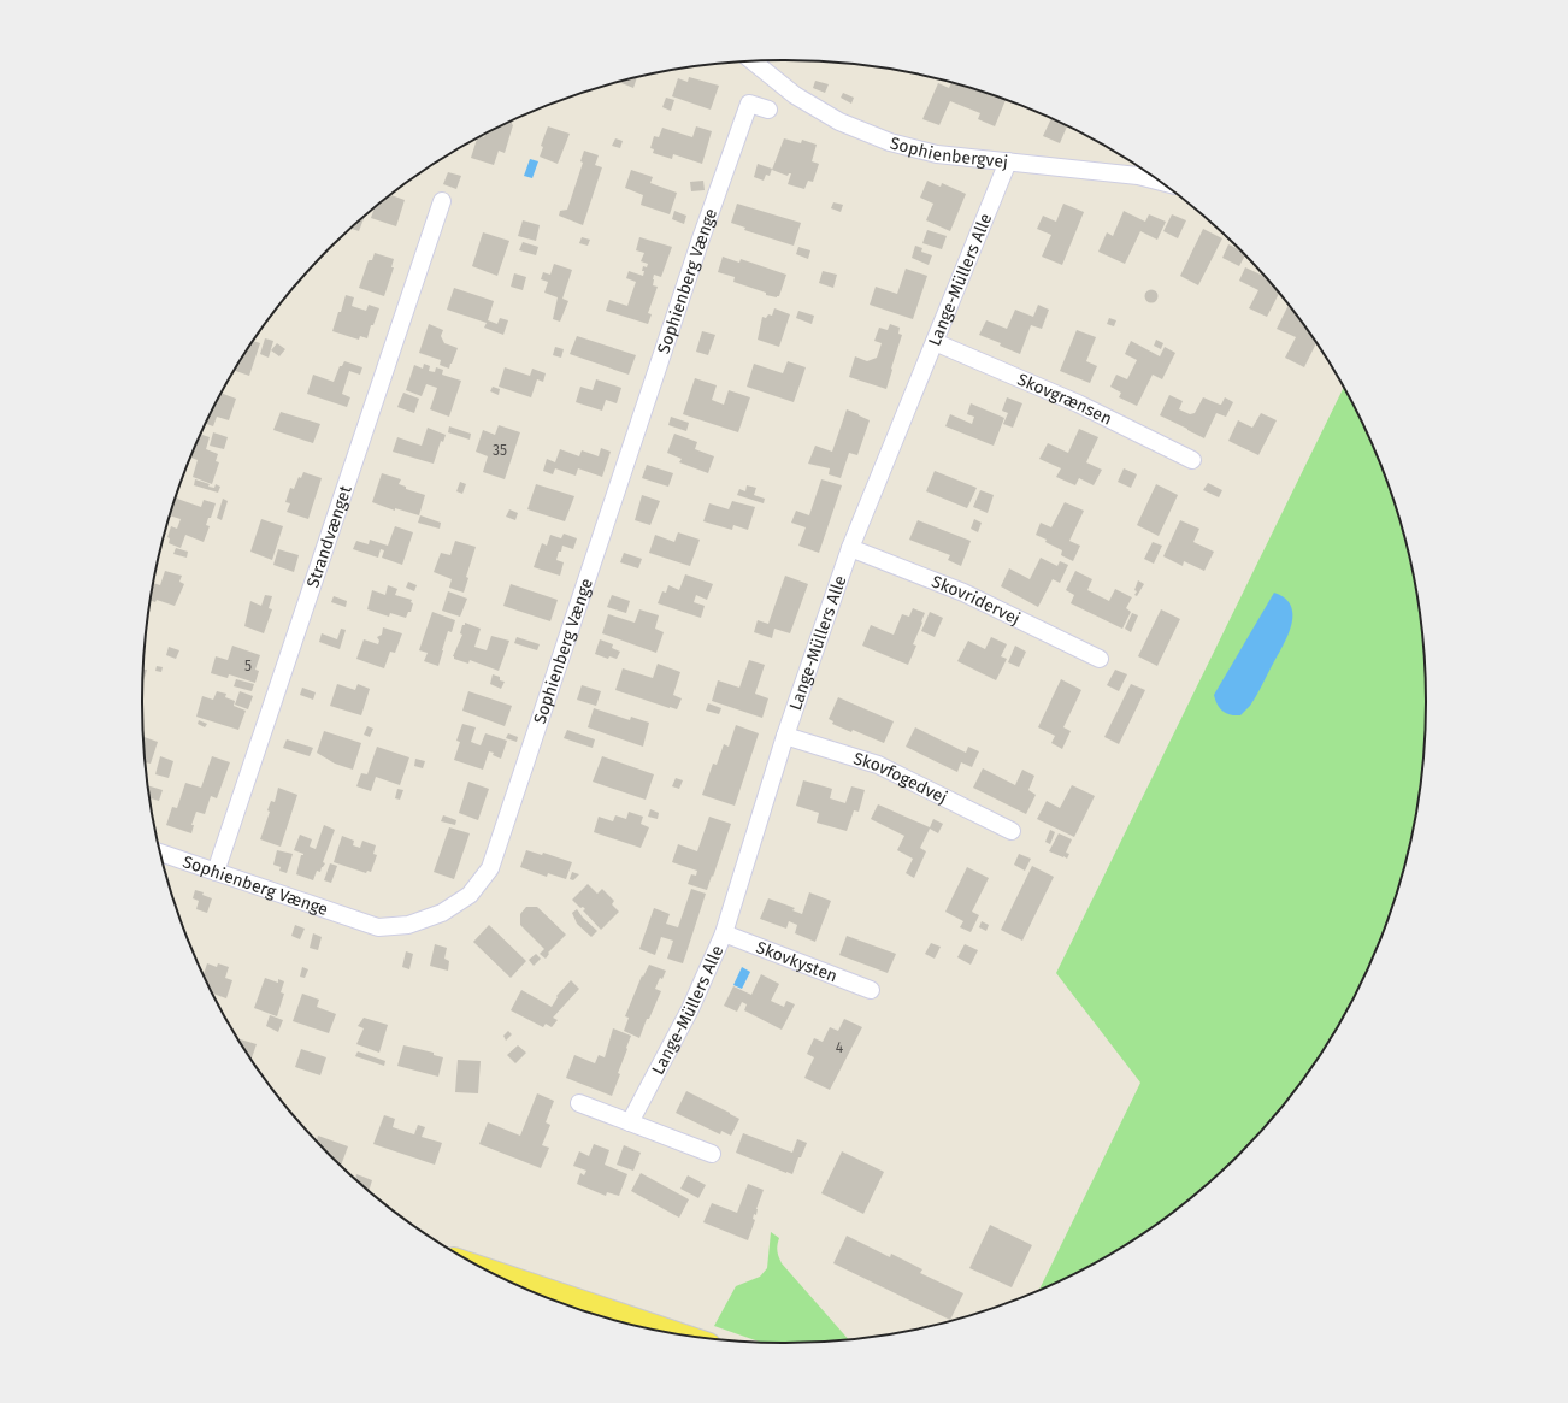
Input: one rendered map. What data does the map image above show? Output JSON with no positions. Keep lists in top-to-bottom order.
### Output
{
  "streets": {
    "street": [
      "Sophienbergvej",
      "Lange-Müllers Alle",
      "Sophienberg Vænge",
      "Skovgrænsen",
      "Strandvænget",
      "Skovridervej",
      "Skovfogedvej",
      "Skovkysten"
    ]
  },
  "crossings": [
    ["Sophienbergvej", "Lange-Müllers Alle"],
    ["Lange-Müllers Alle", "Skovgrænsen"],
    ["Lange-Müllers Alle", "Skovridervej"],
    ["Lange-Müllers Alle", "Skovfogedvej"],
    ["Lange-Müllers Alle", "Skovkysten"],
    ["Sophienberg Vænge", "Strandvænget"]
  ],
  "house_numbers": ["35", "5", "4"]
}
